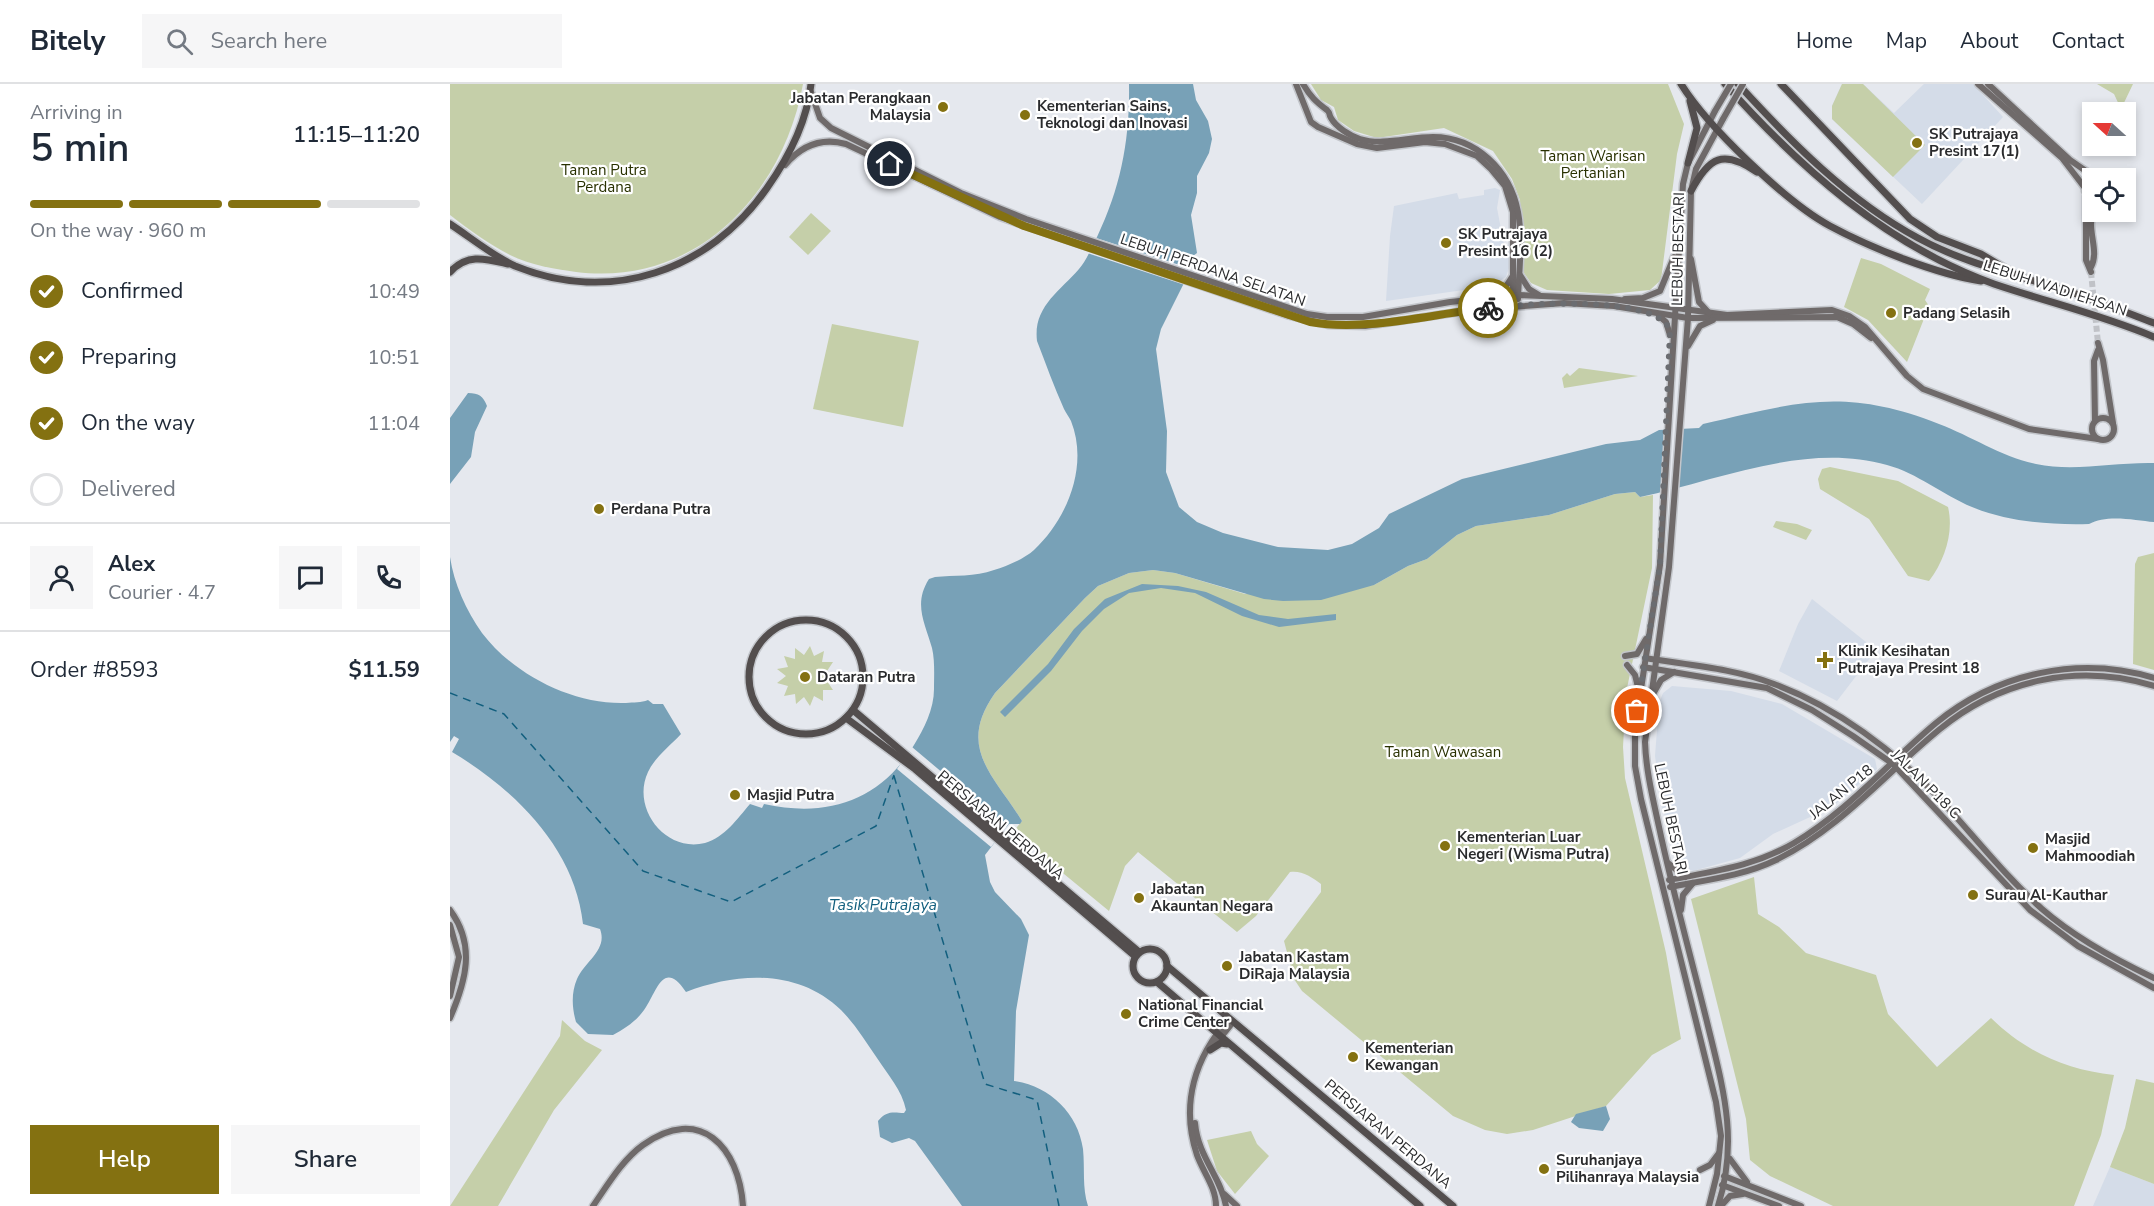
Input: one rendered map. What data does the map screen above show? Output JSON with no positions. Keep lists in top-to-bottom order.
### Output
{
  "streets": {
    "main road": [
      "LEBUH BESTARI",
      "LEBUH PERDANA SELATAN",
      "LEBUH WADI EHSAN",
      "JALAN P18 C",
      "JALAN P18",
      "PERSIARAN PERDANA"
    ]
  },
  "crossings": [
    ["LEBUH BESTARI", "LEBUH PERDANA SELATAN"],
    ["LEBUH BESTARI", "JALAN P18 C"],
    ["LEBUH BESTARI", "JALAN P18"],
    ["JALAN P18 C", "JALAN P18"]
  ],
  "water": ["Tasik Putrajaya"],
  "parks": ["Taman Warisan Pertanian", "Taman Putra Perdana", "Taman Wawasan"],
  "places": {
    "other": [
      "Jabatan Perangkaan Malaysia",
      "Kementerian Sains, Teknologi dan Inovasi",
      "SK Putrajaya Presint 17(1)",
      "SK Putrajaya Presint 16 (2)",
      "Padang Selasih",
      "Perdana Putra",
      "Dataran Putra",
      "Masjid Putra",
      "Kementerian Luar Negeri (Wisma Putra)",
      "Masjid Mahmoodiah",
      "Surau Al-Kauthar",
      "Jabatan Akauntan Negara",
      "Jabatan Kastam DiRaja Malaysia",
      "National Financial Crime Center",
      "Kementerian Kewangan",
      "Suruhanjaya Pilihanraya Malaysia"
    ],
    "health": ["Klinik Kesihatan Putrajaya Presint 18"]
  },
  "north": "left",
  "page": {
    "header": "Bitely",
    "search": "Search here",
    "nav": [
      "Home",
      "Map",
      "About",
      "Contact"
    ],
    "heading": ["5 min", "Arriving in", "11:15–11:20"],
    "panel": [
      "Alex",
      "Courier · 4.7",
      "Order #8593",
      "$11.59"
    ],
    "bar": "On the way · 960 m",
    "list": [
      ["Confirmed", "10:49"],
      ["Preparing", "10:51"],
      ["On the way", "11:04"],
      "Delivered"
    ],
    "buttons": ["Help", "Share"]
  }
}
